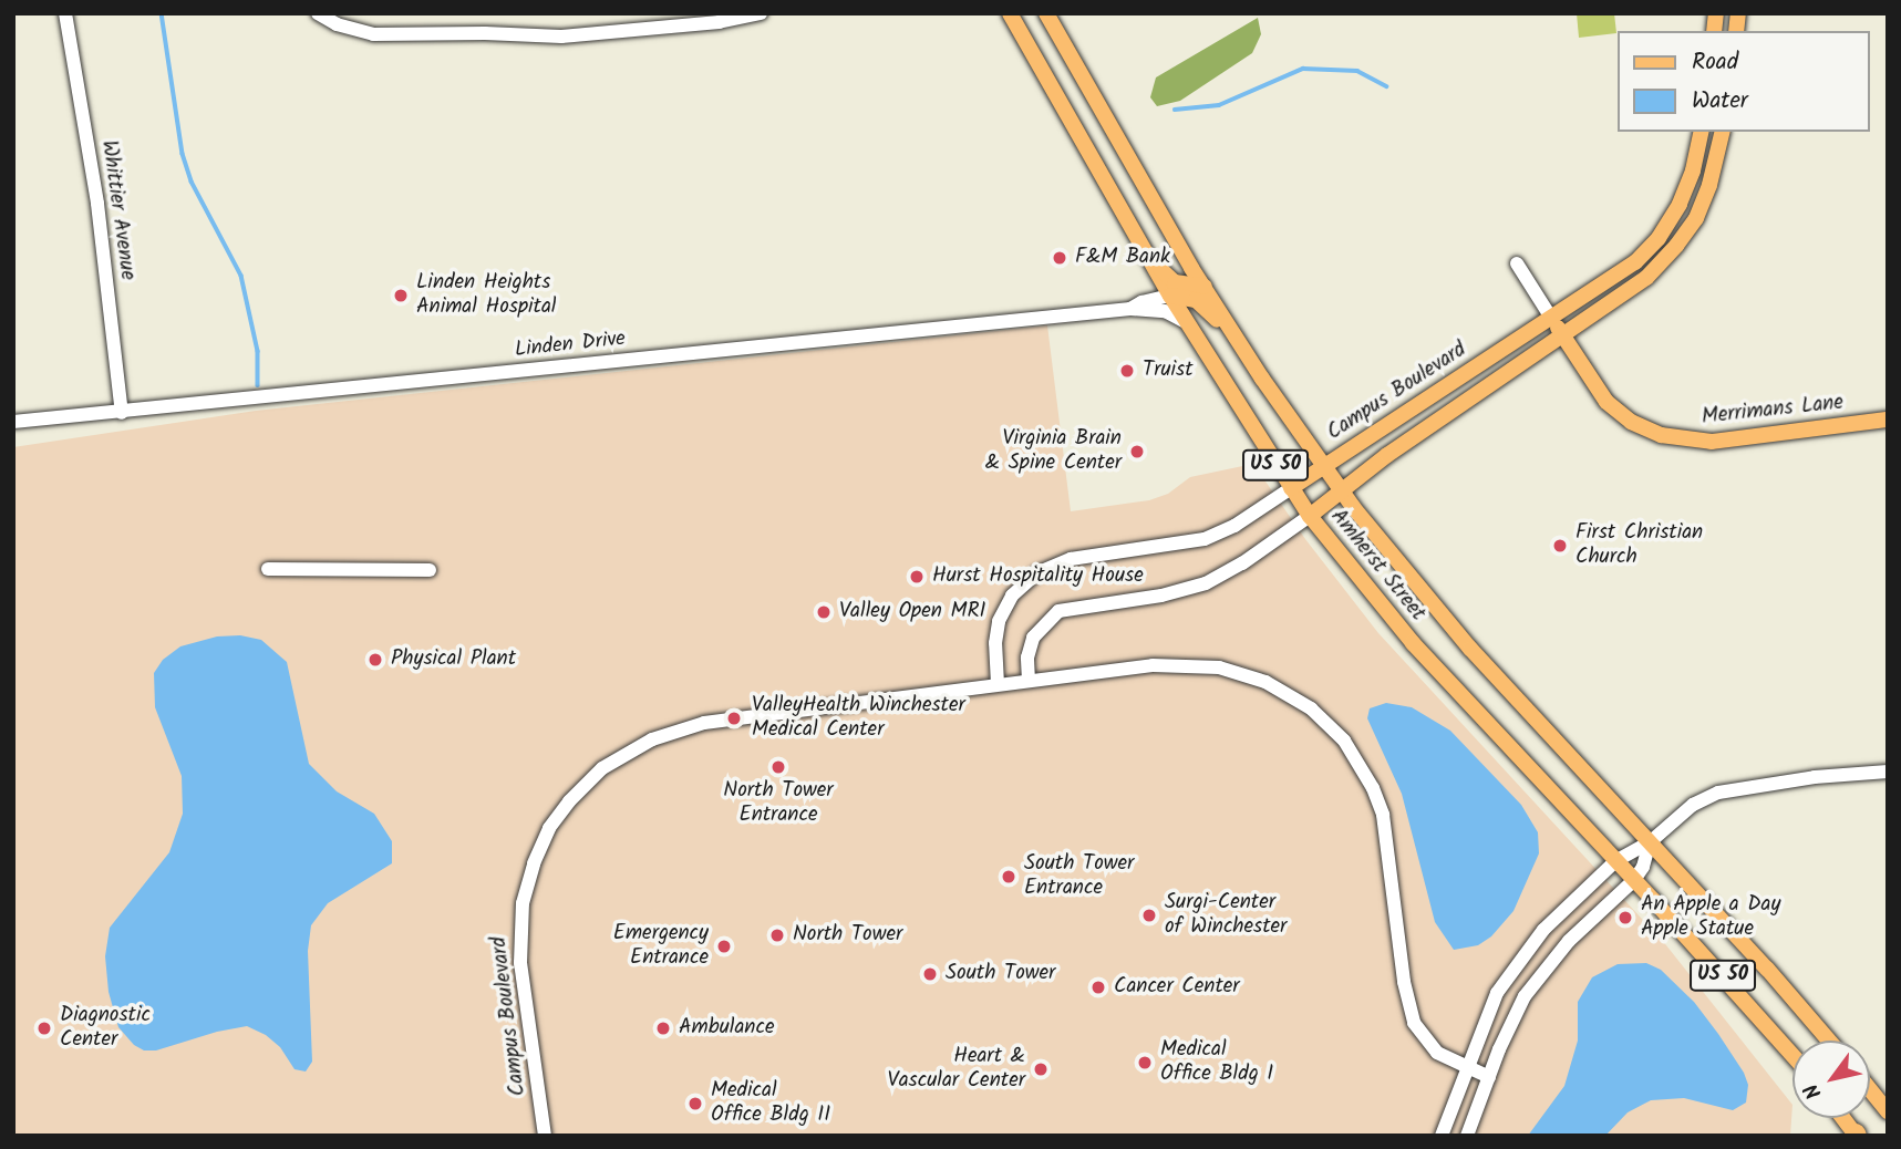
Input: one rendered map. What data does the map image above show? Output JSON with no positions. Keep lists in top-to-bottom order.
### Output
{
  "streets": {
    "main road": [
      "Campus Boulevard",
      "Merrimans Lane",
      "US 50",
      "Amherst Street"
    ],
    "street": ["Whittier Avenue", "Linden Drive"]
  },
  "crossings": [
    ["Whittier Avenue", "Linden Drive"],
    ["Linden Drive", "Amherst Street"],
    ["Campus Boulevard", "Merrimans Lane"],
    ["Campus Boulevard", "Amherst Street"]
  ],
  "places": [
    "F&M Bank",
    "Linden Heights Animal Hospital",
    "Truist",
    "Virginia Brain & Spine Center",
    "First Christian Church",
    "Hurst Hospitality House",
    "Valley Open MRI",
    "Physical Plant",
    "ValleyHealth Winchester Medical Center",
    "North Tower Entrance",
    "South Tower Entrance",
    "Surgi-Center of Winchester",
    "An Apple a Day Apple Statue",
    "North Tower",
    "Emergency Entrance",
    "South Tower",
    "Cancer Center",
    "Diagnostic Center",
    "Ambulance",
    "Medical Office Bldg I",
    "Heart & Vascular Center",
    "Medical Office Bldg II"
  ],
  "legend": ["Road", "Water"],
  "north": "bottom left"
}
